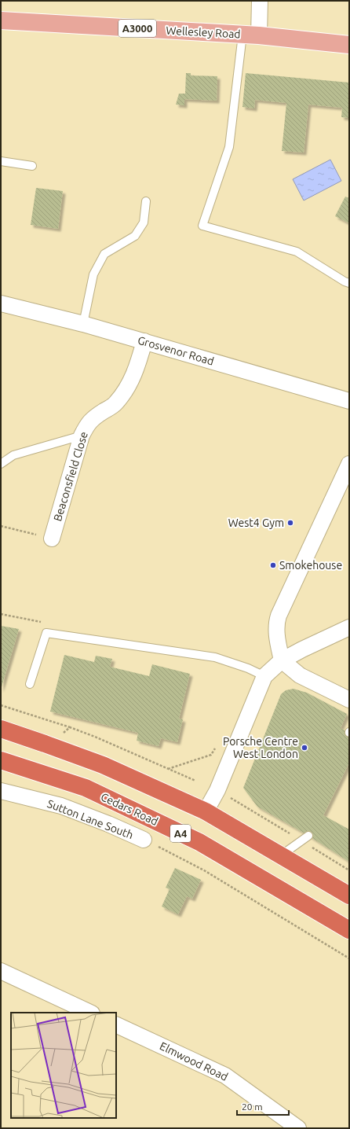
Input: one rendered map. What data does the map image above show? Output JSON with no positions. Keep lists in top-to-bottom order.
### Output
{
  "streets": {
    "highway": ["Cedars Road", "A4"],
    "main road": ["A3000", "Wellesley Road"],
    "street": [
      "Grosvenor Road",
      "Beaconsfield Close",
      "Sutton Lane South",
      "Elmwood Road"
    ]
  },
  "crossings": [
    ["Grosvenor Road", "Beaconsfield Close"],
    ["Cedars Road", "Sutton Lane South"]
  ],
  "places": ["West4 Gym", "Smokehouse", "Porsche Centre West London"],
  "scale_bar": "20 m"
}
